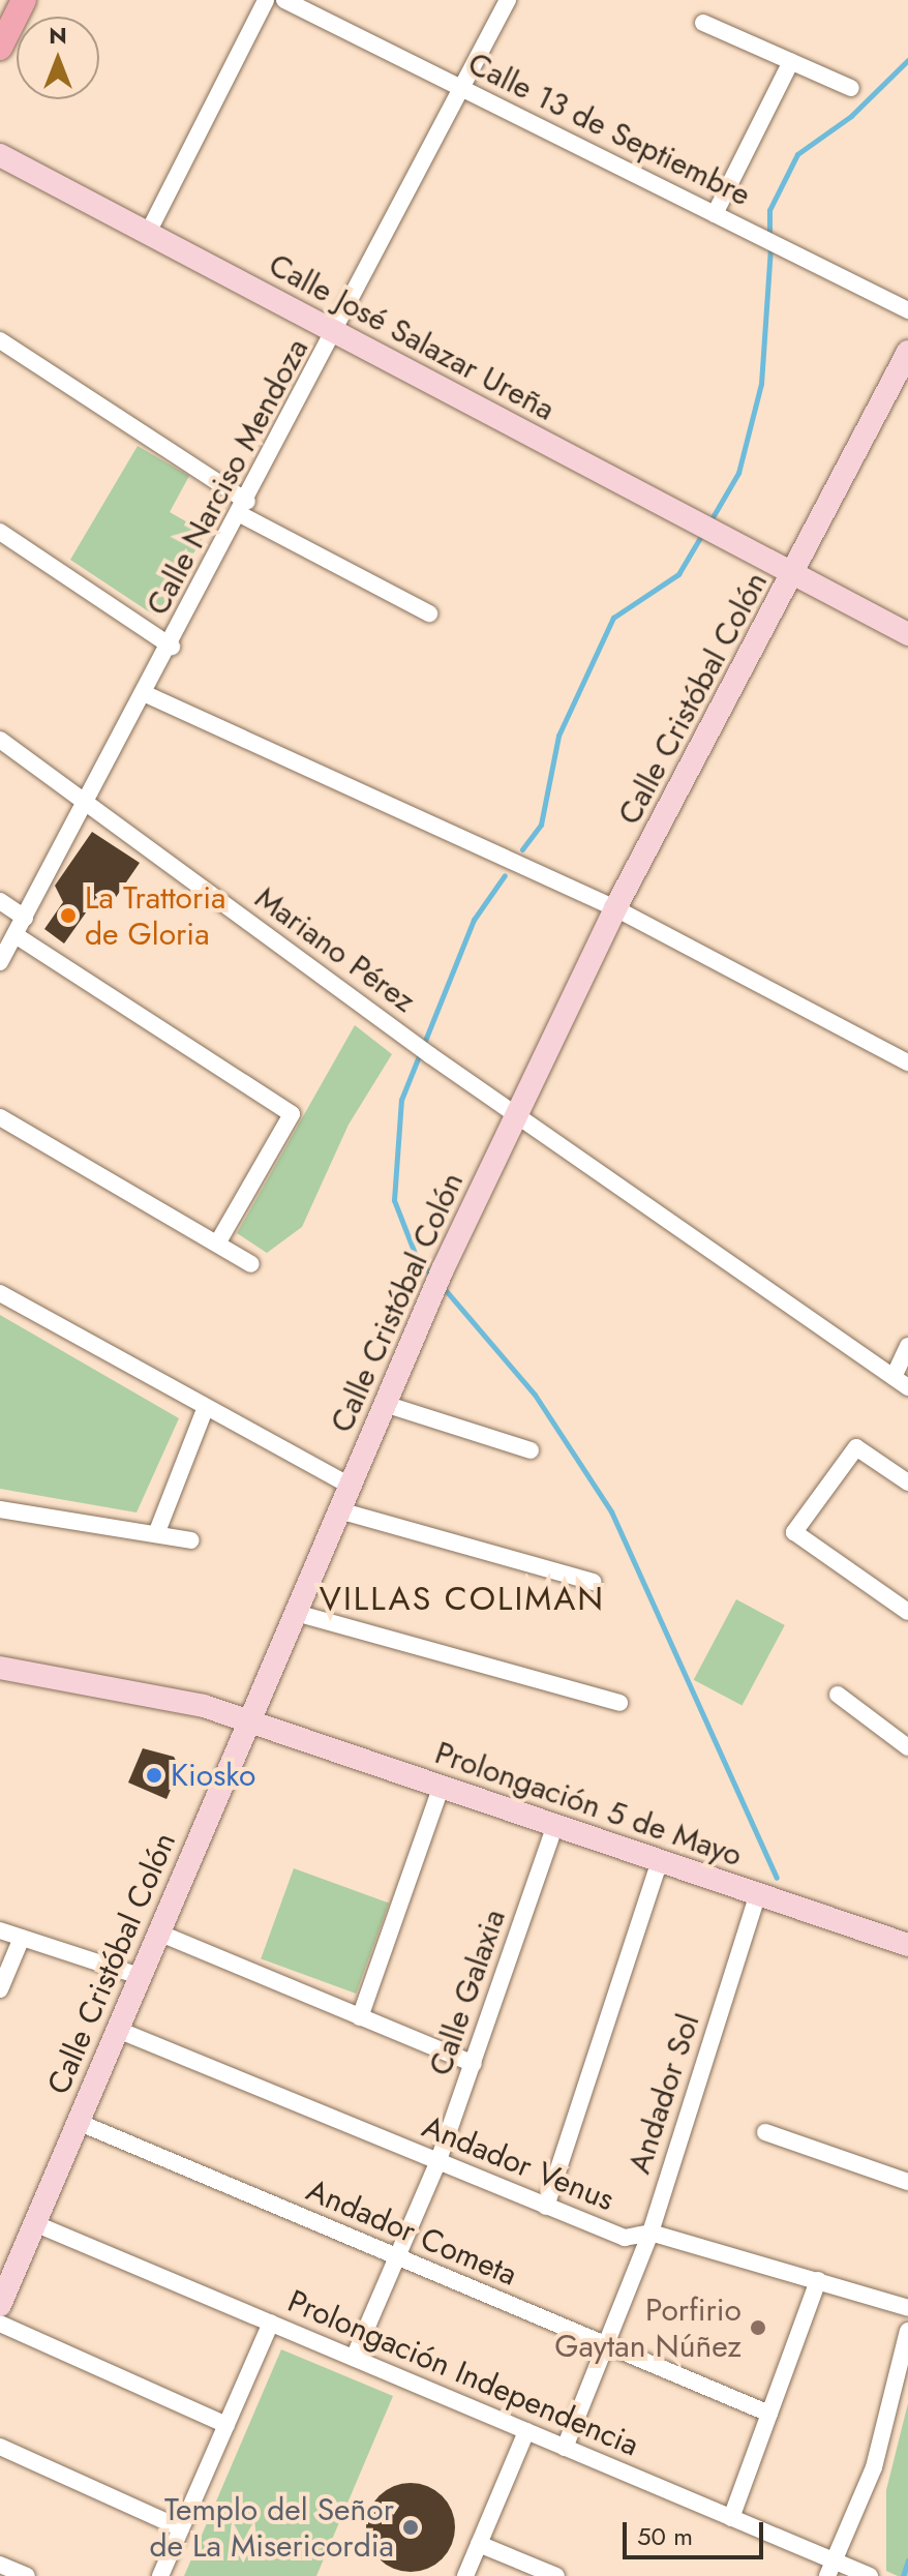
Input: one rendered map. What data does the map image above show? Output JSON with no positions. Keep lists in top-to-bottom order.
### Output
{
  "streets": {
    "street": [
      "Calle 13 de Septiembre",
      "Calle José Salazar Ureña",
      "Calle Narciso Mendoza",
      "Calle Cristóbal Colón",
      "Mariano Pérez",
      "Prolongación 5 de Mayo",
      "Calle Galaxia",
      "Andador Sol",
      "Andador Venus",
      "Andador Cometa",
      "Prolongación Independencia"
    ]
  },
  "crossings": [
    ["Calle 13 de Septiembre", "Calle Narciso Mendoza"],
    ["Calle José Salazar Ureña", "Calle Narciso Mendoza"],
    ["Calle José Salazar Ureña", "Calle Cristóbal Colón"],
    ["Calle Narciso Mendoza", "Mariano Pérez"],
    ["Calle Cristóbal Colón", "Mariano Pérez"],
    ["Calle Cristóbal Colón", "Prolongación 5 de Mayo"],
    ["Calle Cristóbal Colón", "Andador Venus"],
    ["Calle Cristóbal Colón", "Andador Cometa"],
    ["Calle Cristóbal Colón", "Prolongación Independencia"],
    ["Prolongación 5 de Mayo", "Calle Galaxia"],
    ["Prolongación 5 de Mayo", "Andador Sol"],
    ["Calle Galaxia", "Andador Venus"],
    ["Calle Galaxia", "Andador Cometa"],
    ["Calle Galaxia", "Prolongación Independencia"],
    ["Andador Sol", "Andador Venus"],
    ["Andador Sol", "Andador Cometa"],
    ["Andador Sol", "Prolongación Independencia"]
  ],
  "districts": ["VILLAS COLIMAN"],
  "places": [
    "La Trattoria de Gloria",
    "Kiosko",
    "Porfirio Gaytan Núñez",
    "Templo del Señor de La Misericordia"
  ],
  "scale_bar": "50 m",
  "north": "top"
}
